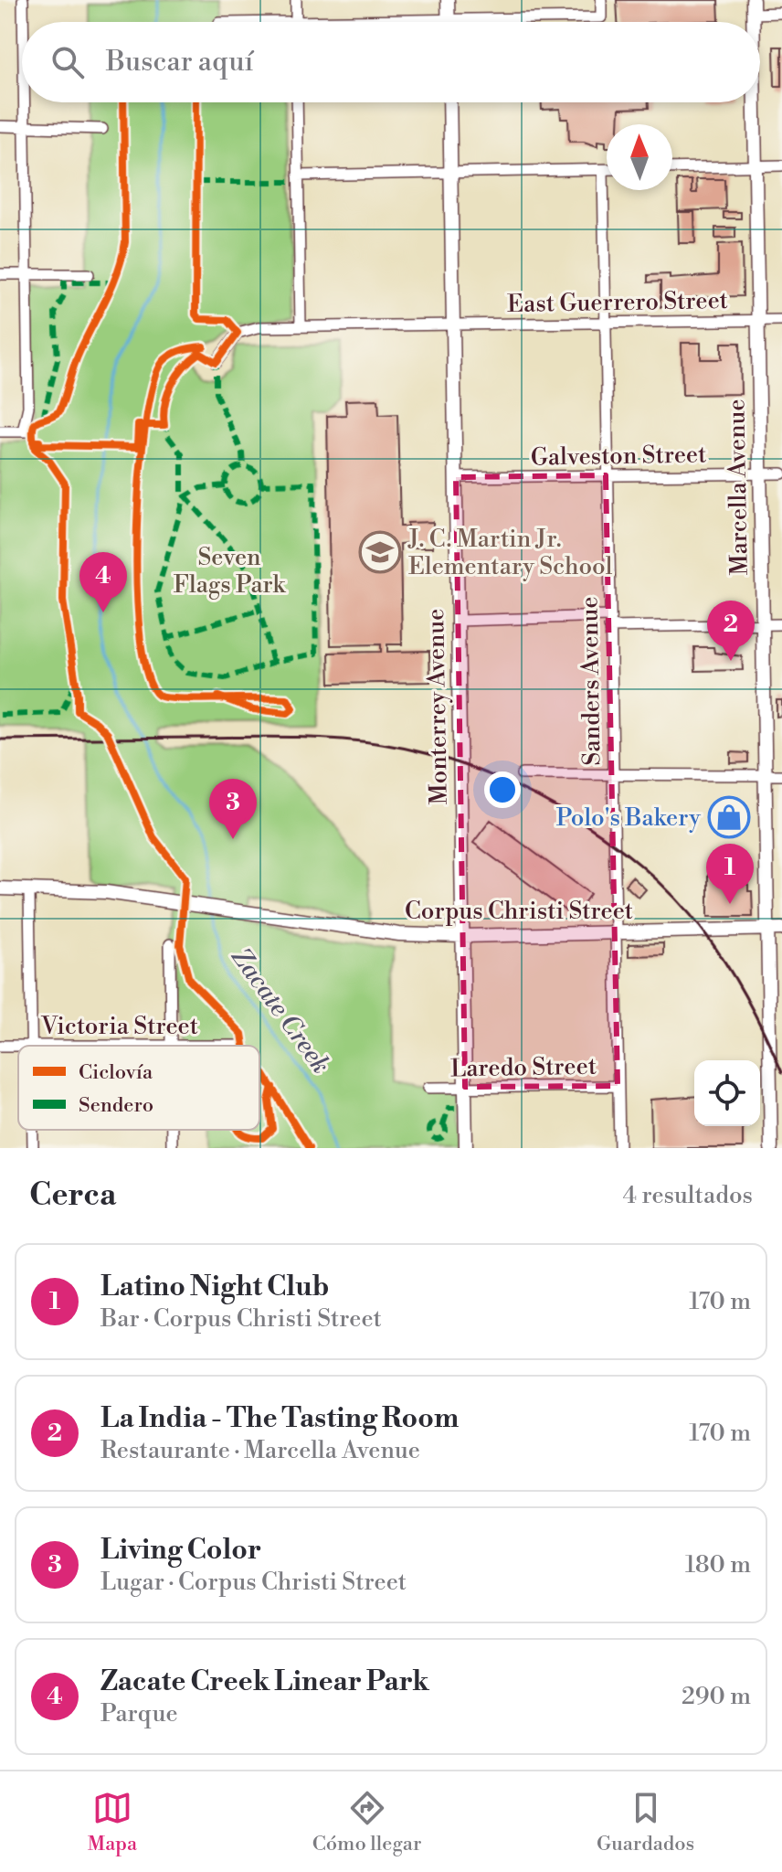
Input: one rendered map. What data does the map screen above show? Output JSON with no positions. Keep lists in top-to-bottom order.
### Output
{
  "streets": {
    "street": [
      "East Guerrero Street",
      "Galveston Street",
      "Marcella Avenue",
      "Sanders Avenue",
      "Monterrey Avenue",
      "Corpus Christi Street",
      "Victoria Street",
      "Laredo Street"
    ]
  },
  "crossings": [
    ["East Guerrero Street", "Marcella Avenue"],
    ["East Guerrero Street", "Sanders Avenue"],
    ["East Guerrero Street", "Monterrey Avenue"],
    ["Galveston Street", "Marcella Avenue"],
    ["Galveston Street", "Sanders Avenue"],
    ["Galveston Street", "Monterrey Avenue"],
    ["Marcella Avenue", "Corpus Christi Street"],
    ["Sanders Avenue", "Corpus Christi Street"],
    ["Sanders Avenue", "Laredo Street"],
    ["Monterrey Avenue", "Corpus Christi Street"],
    ["Monterrey Avenue", "Laredo Street"]
  ],
  "water": ["Zacate Creek"],
  "parks": ["Seven Flags Park"],
  "places": {
    "school or university": ["J. C. Martin Jr. Elementary School"],
    "shop": ["Polo's Bakery"]
  },
  "legend": ["Ciclovía", "Sendero"],
  "north": "top",
  "page": {
    "search": "Buscar aquí",
    "pins": [
      "4",
      "2",
      "3",
      "1"
    ],
    "heading": ["Cerca", "4 resultados"],
    "list": [
      {
        "mark": "1",
        "name": "Latino Night Club",
        "note": "Bar · Corpus Christi Street",
        "value": "170 m"
      },
      {
        "mark": "2",
        "name": "La India - The Tasting Room",
        "note": "Restaurante · Marcella Avenue",
        "value": "170 m"
      },
      {
        "mark": "3",
        "name": "Living Color",
        "note": "Lugar · Corpus Christi Street",
        "value": "180 m"
      },
      {
        "mark": "4",
        "name": "Zacate Creek Linear Park",
        "note": "Parque",
        "value": "290 m"
      }
    ],
    "nav": ["Mapa", "Cómo llegar", "Guardados"]
  }
}
